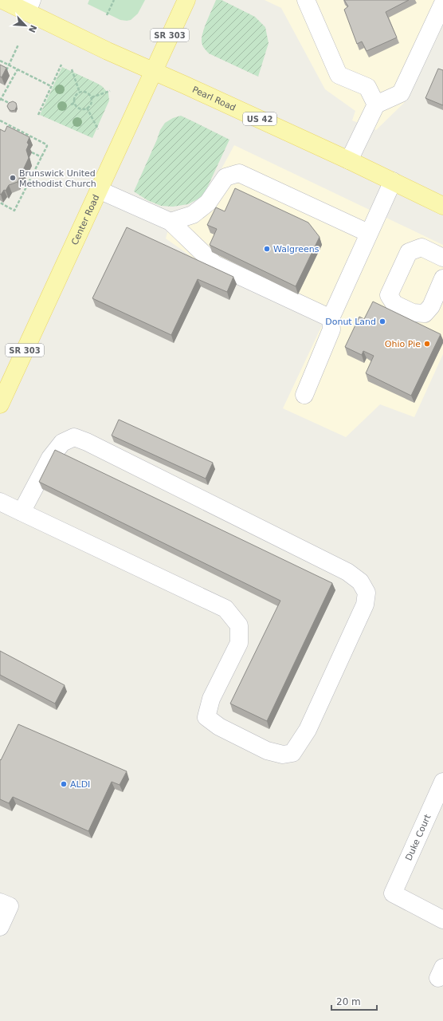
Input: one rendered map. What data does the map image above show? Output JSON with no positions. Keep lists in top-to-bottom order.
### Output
{
  "streets": {
    "main road": [
      "SR 303",
      "Pearl Road",
      "US 42",
      "Center Road"
    ],
    "street": ["Duke Court"]
  },
  "crossings": [
    ["Pearl Road", "Center Road"]
  ],
  "places": [
    "Brunswick United Methodist Church",
    "Walgreens",
    "Donut Land",
    "Ohio Pie",
    "ALDI"
  ],
  "scale_bar": "20 m",
  "north": "bottom right"
}
